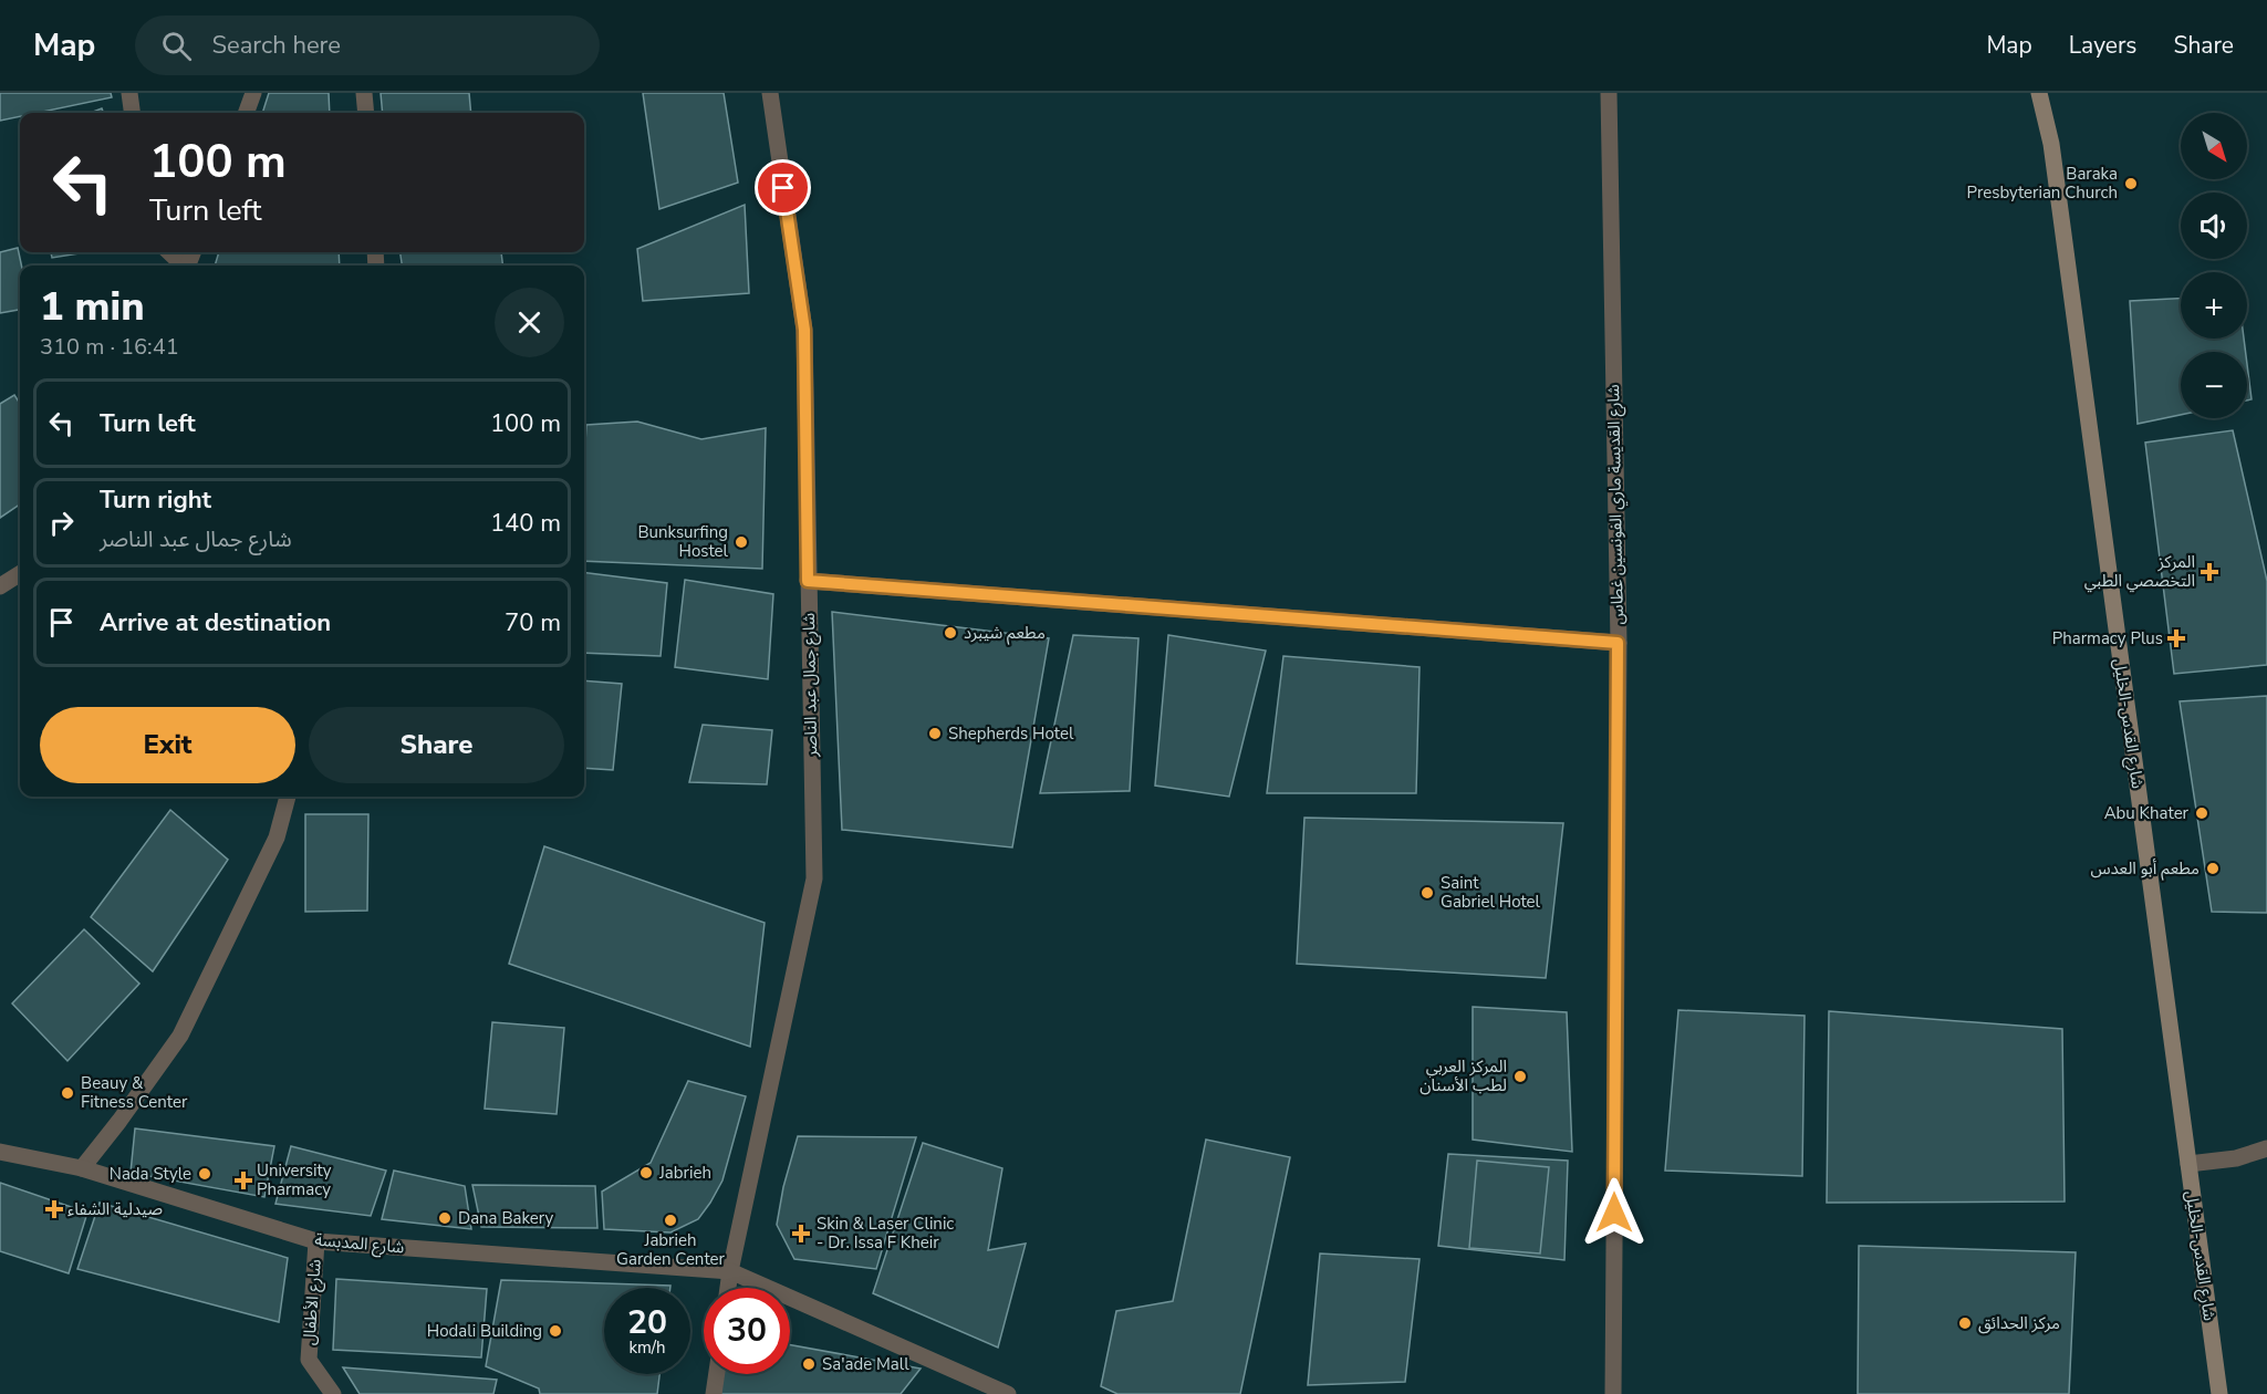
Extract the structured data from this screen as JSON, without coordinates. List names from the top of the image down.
{
  "streets": {
    "main road": ["شارع القدس-الخليل"],
    "street": [
      "شارع القديسة ماري الفونسين غطاس",
      "شارع جمال عبد الناصر",
      "شارع المدبسة",
      "شارع الأطفال"
    ]
  },
  "crossings": [
    ["شارع جمال عبد الناصر", "شارع المدبسة"],
    ["شارع المدبسة", "شارع الأطفال"]
  ],
  "places": {
    "other": [
      "Baraka Presbyterian Church",
      "Bunksurfing Hostel",
      "مطعم شيبرد",
      "Shepherds Hotel",
      "Abu Khater",
      "مطعم أبو العدس",
      "Saint Gabriel Hotel",
      "المركز العربي لطب الأسنان",
      "Beauy & Fitness Center",
      "Jabrieh",
      "Nada Style",
      "Dana Bakery",
      "Jabrieh Garden Center",
      "مركز الحدائق",
      "Hodali Building",
      "Sa'ade Mall"
    ],
    "health": [
      "المركز التخصصي الطبي",
      "Pharmacy Plus",
      "University Pharmacy",
      "صيدلية الشفاء",
      "Skin & Laser Clinic - Dr. Issa F Kheir"
    ]
  },
  "north": "bottom right",
  "page": {
    "header": "Map",
    "search": "Search here",
    "nav": ["Map", "Layers", "Share"],
    "map_buttons": ["+", "−"],
    "turn": ["100 m", "Turn left"],
    "heading": ["1 min", "310 m · 16:41"],
    "list": [
      {
        "name": "Turn left",
        "value": "100 m"
      },
      {
        "name": "Turn right",
        "note": "شارع جمال عبد الناصر",
        "value": "140 m"
      },
      {
        "name": "Arrive at destination",
        "value": "70 m"
      }
    ],
    "buttons": ["Exit", "Share"],
    "speed": "20 km/h",
    "limit": "30"
  }
}
